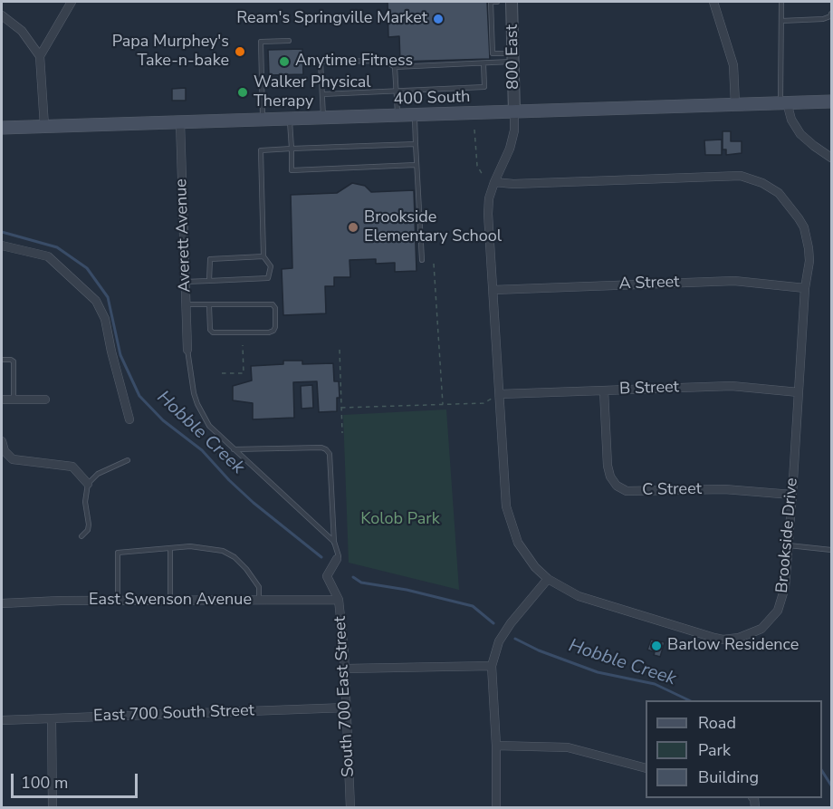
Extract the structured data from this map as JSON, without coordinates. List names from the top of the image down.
{
  "streets": {
    "main road": ["400 South"],
    "street": [
      "800 East",
      "Averett Avenue",
      "A Street",
      "B Street",
      "C Street",
      "Brookside Drive",
      "East Swenson Avenue",
      "South 700 East Street",
      "East 700 South Street"
    ]
  },
  "crossings": [
    ["800 East", "400 South"],
    ["800 East", "Brookside Drive"],
    ["400 South", "Averett Avenue"],
    ["400 South", "Brookside Drive"],
    ["A Street", "Brookside Drive"],
    ["B Street", "C Street"],
    ["B Street", "Brookside Drive"],
    ["C Street", "Brookside Drive"],
    ["East Swenson Avenue", "South 700 East Street"],
    ["South 700 East Street", "East 700 South Street"]
  ],
  "water": ["Hobble Creek"],
  "parks": ["Kolob Park"],
  "places": [
    "Ream's Springville Market",
    "Papa Murphey's Take-n-bake",
    "Anytime Fitness",
    "Walker Physical Therapy",
    "Brookside Elementary School",
    "Barlow Residence"
  ],
  "legend": ["Road", "Park", "Building"],
  "scale_bar": "100 m"
}
